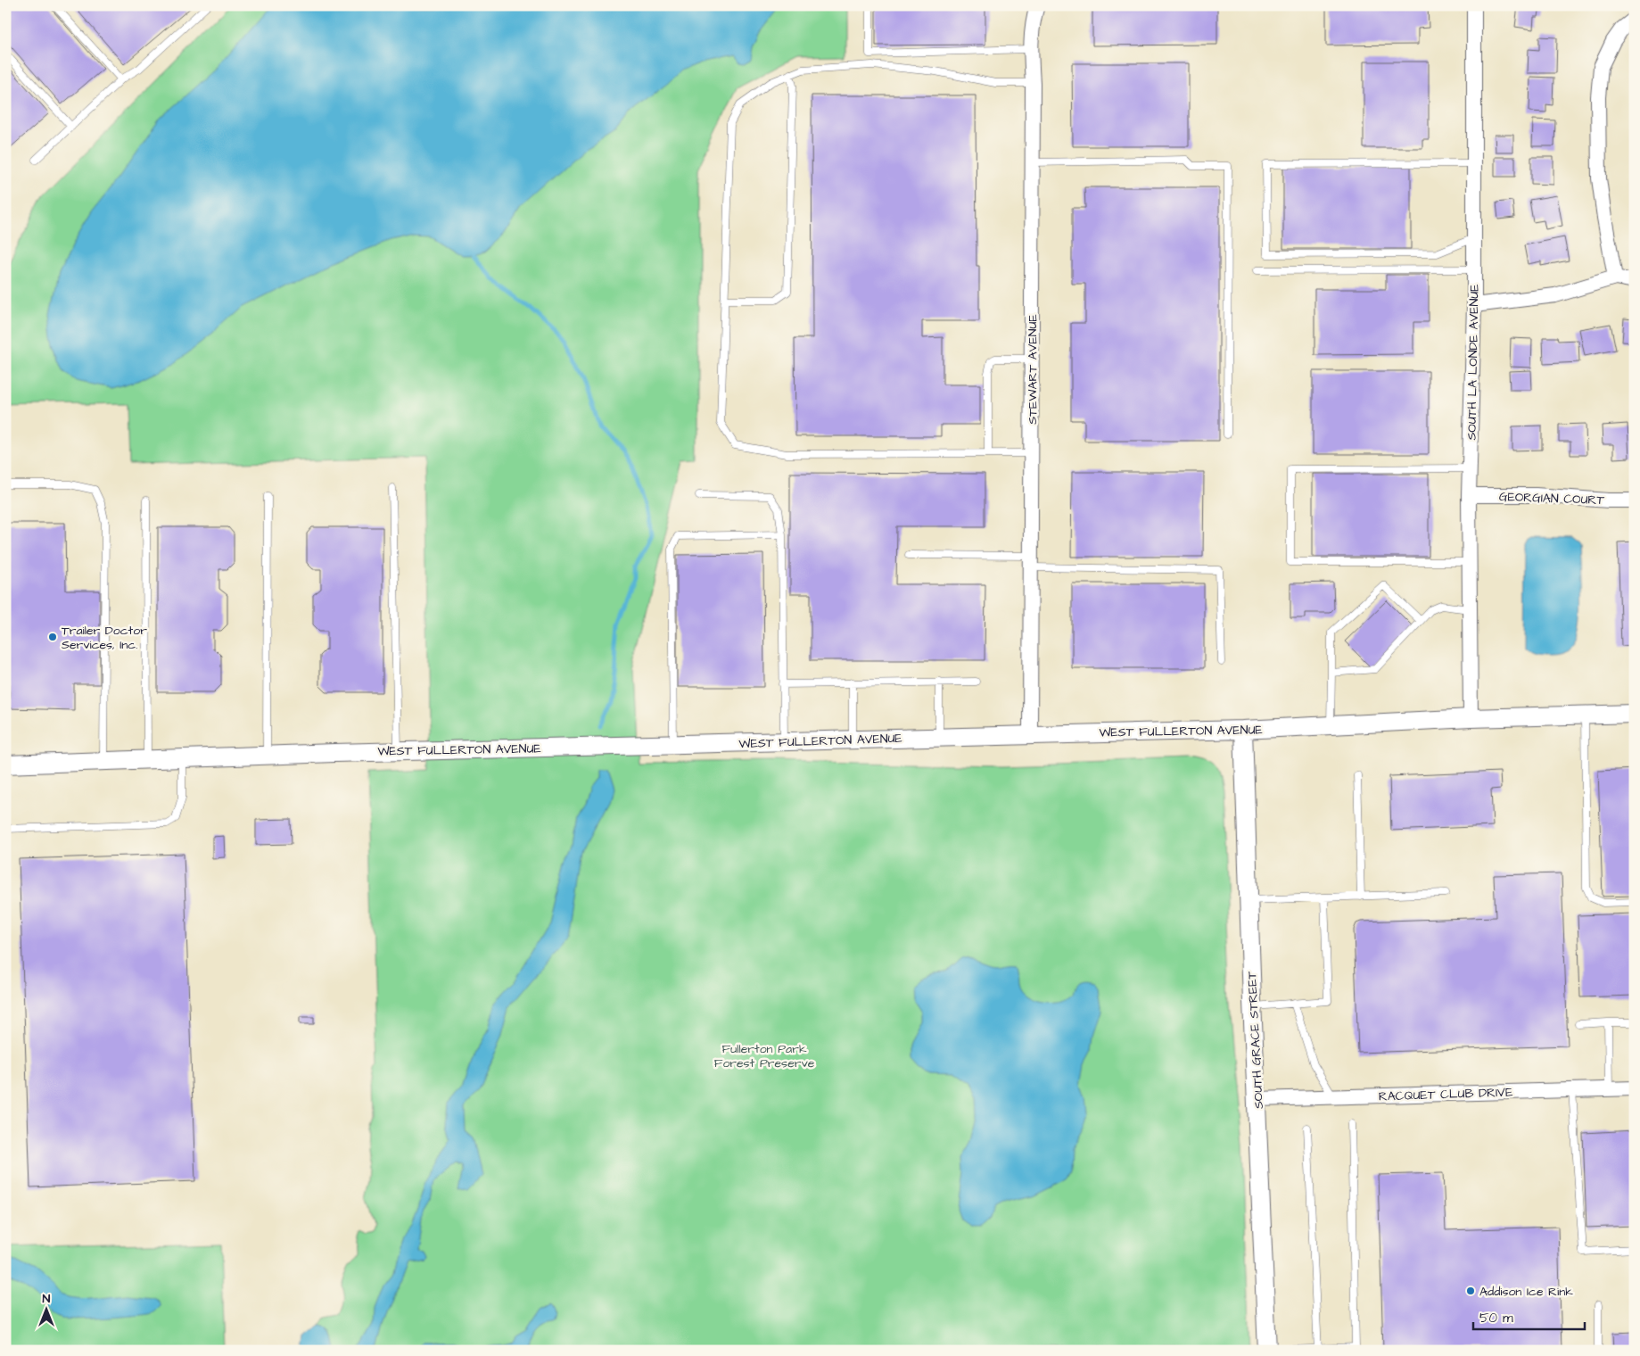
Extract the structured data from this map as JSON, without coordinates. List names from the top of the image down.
{
  "streets": {
    "street": [
      "SOUTH LA LONDE AVENUE",
      "STEWART AVENUE",
      "GEORGIAN COURT",
      "WEST FULLERTON AVENUE",
      "SOUTH GRACE STREET",
      "RACQUET CLUB DRIVE"
    ]
  },
  "crossings": [
    ["SOUTH LA LONDE AVENUE", "GEORGIAN COURT"],
    ["SOUTH LA LONDE AVENUE", "WEST FULLERTON AVENUE"],
    ["STEWART AVENUE", "WEST FULLERTON AVENUE"],
    ["WEST FULLERTON AVENUE", "SOUTH GRACE STREET"],
    ["SOUTH GRACE STREET", "RACQUET CLUB DRIVE"]
  ],
  "parks": ["Fullerton Park Forest Preserve"],
  "places": ["Trailer Doctor Services, Inc.", "Addison Ice Rink"],
  "scale_bar": "50 m",
  "north": "top"
}
